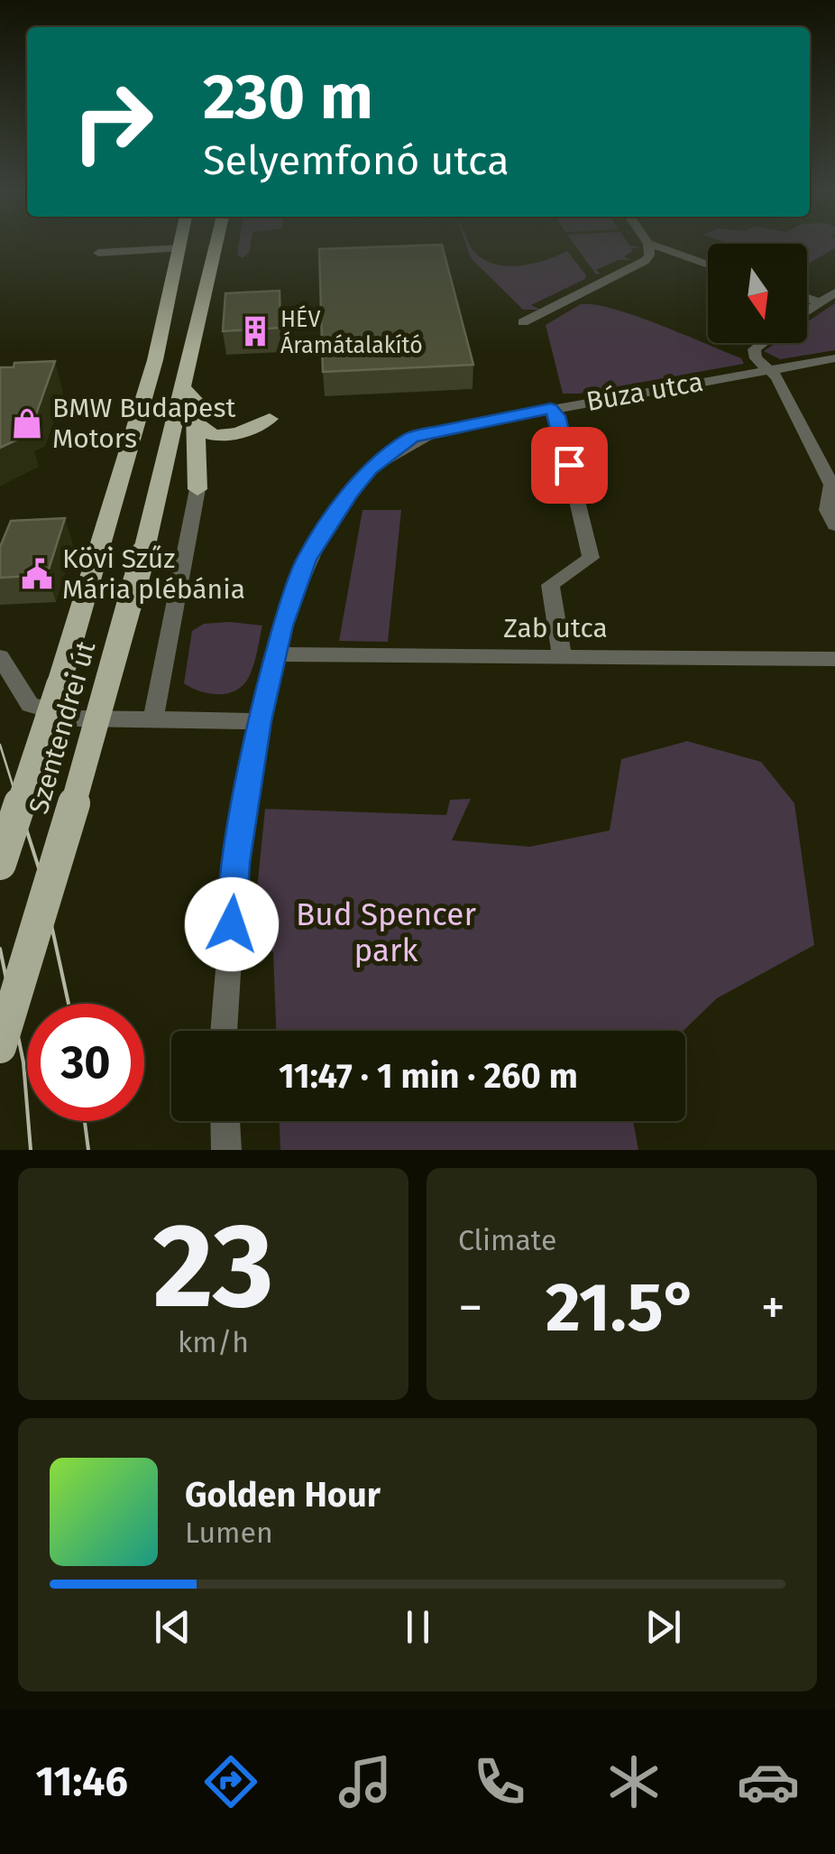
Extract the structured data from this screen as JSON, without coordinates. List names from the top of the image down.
{
  "streets": {
    "main road": ["Szentendrei út"],
    "street": ["Búza utca", "Zab utca"]
  },
  "crossings": [
    ["Búza utca", "Zab utca"]
  ],
  "parks": ["Bud Spencer park"],
  "places": {
    "building": ["HÉV Áramátalakító"],
    "shop": ["BMW Budapest Motors"],
    "public building": ["Kövi Szűz Mária plébánia"]
  },
  "north": "bottom",
  "page": {
    "turn": ["230 m", "Selyemfonó utca"],
    "limit": "30",
    "trip": "11:47 · 1 min · 260 m",
    "tile": [
      ["23", "km/h"],
      "Climate"
    ],
    "heat": ["−", "21.5°", "+"],
    "song": ["Golden Hour", "Lumen"],
    "tabs": "11:46"
  }
}
